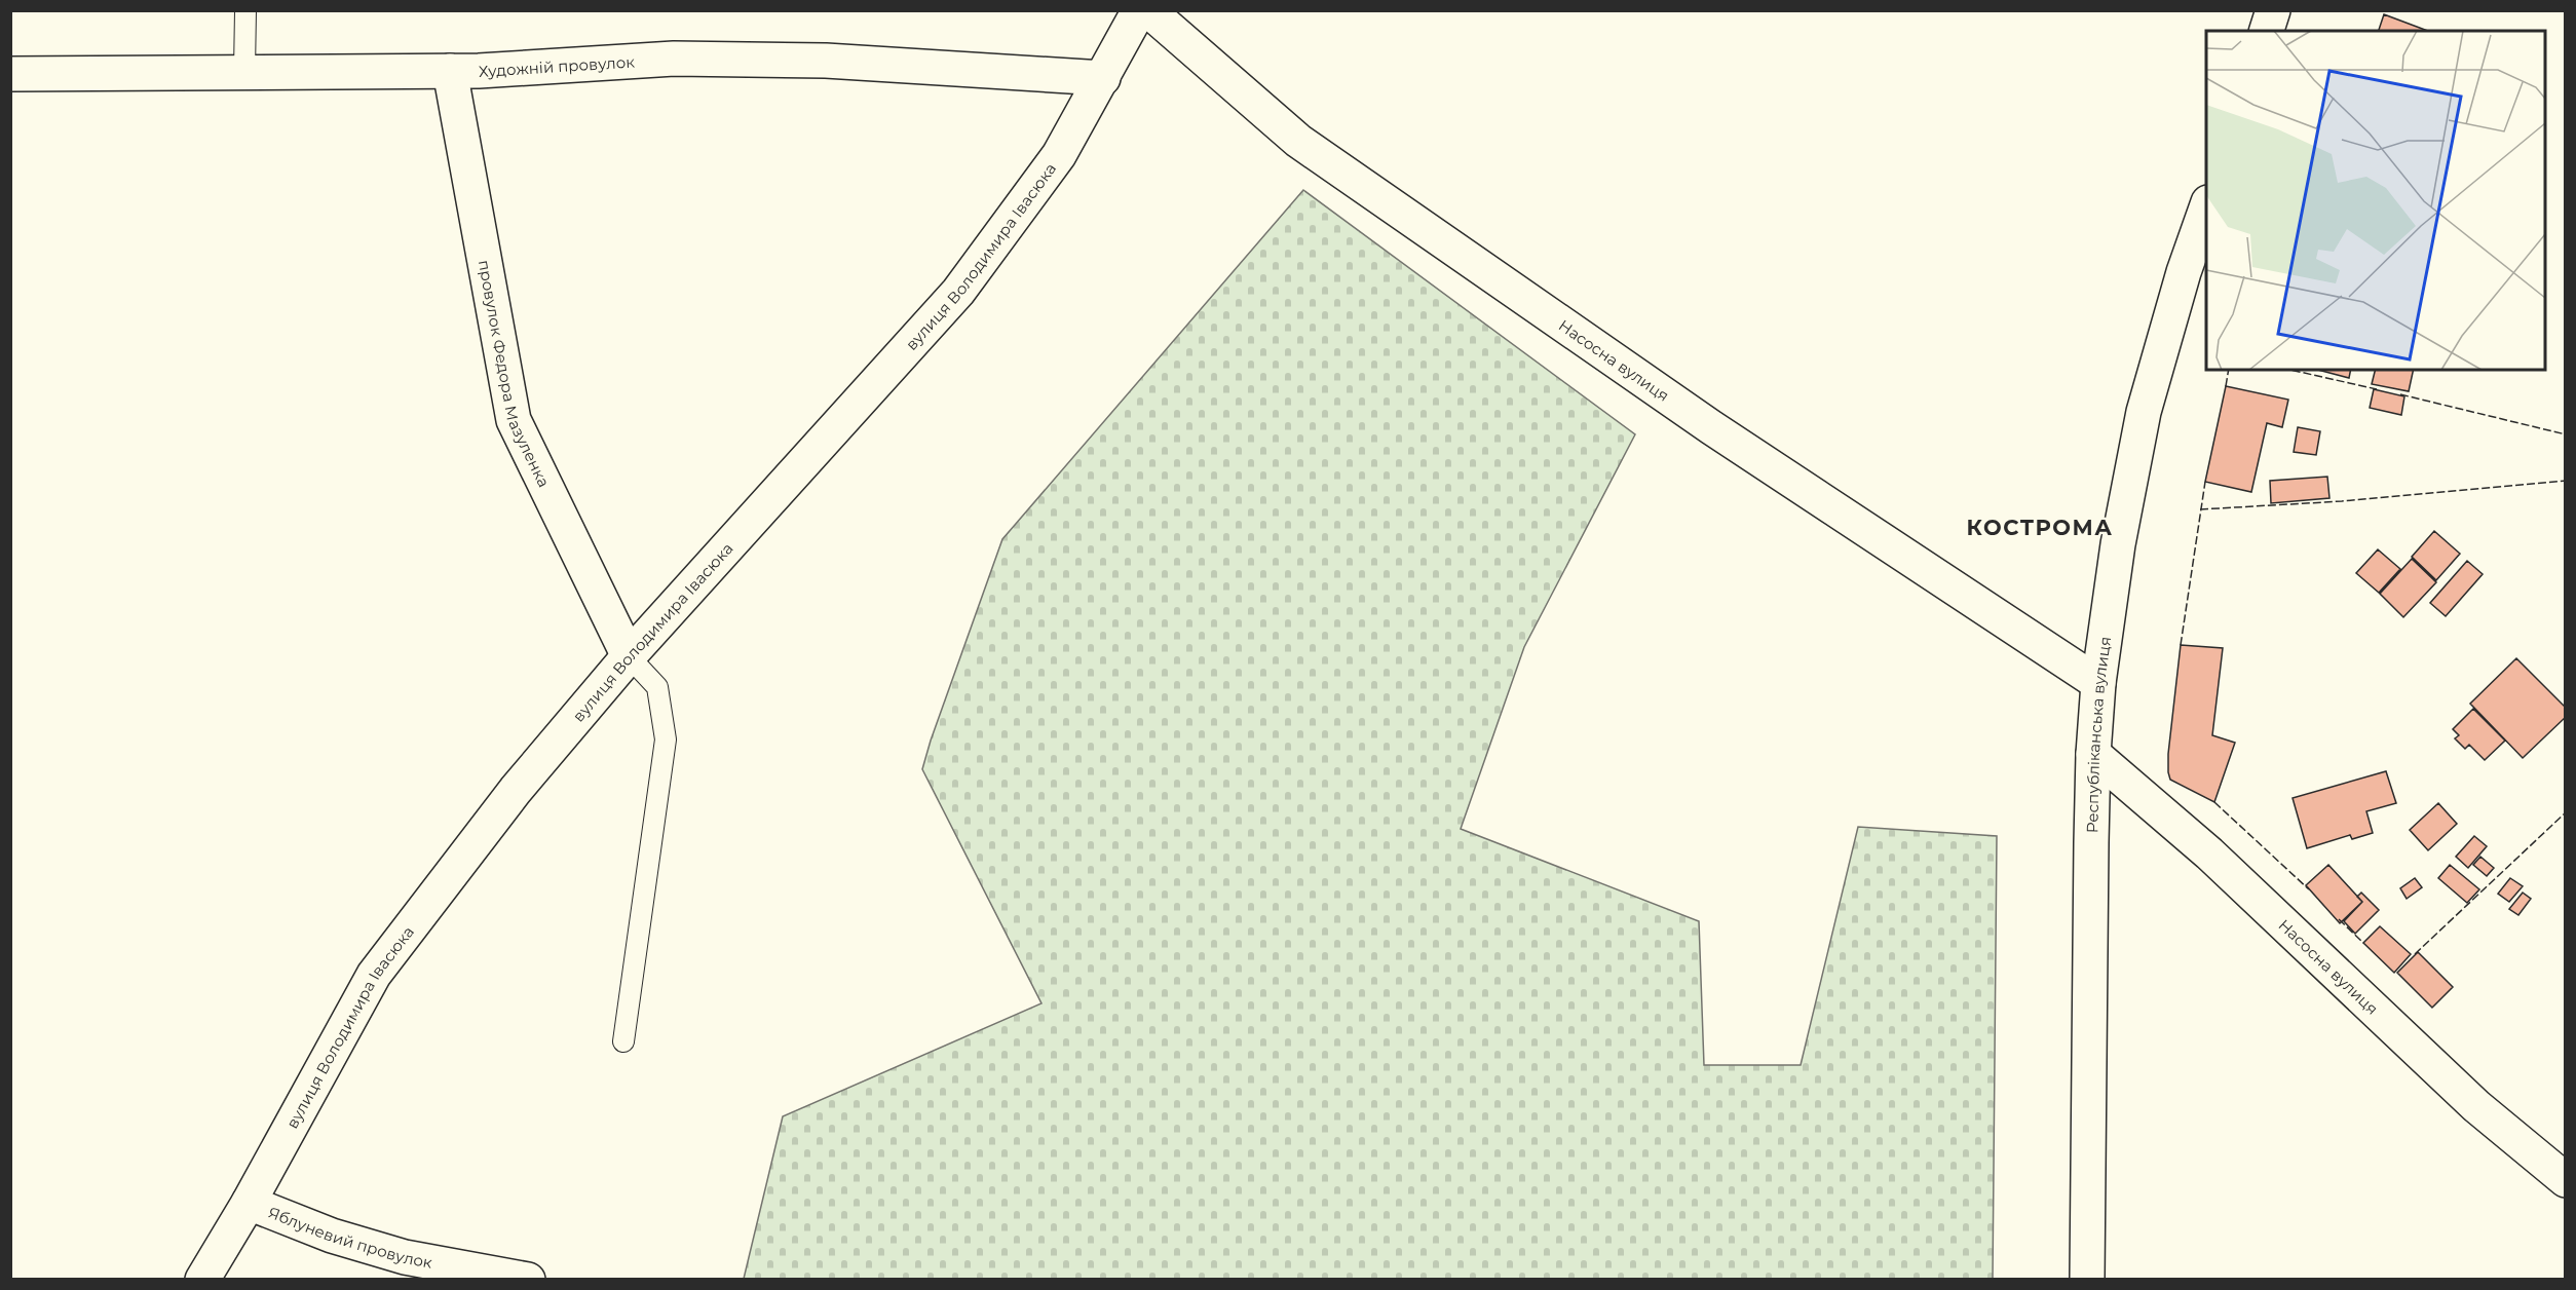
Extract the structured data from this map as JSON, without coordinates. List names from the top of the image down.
{
  "streets": {
    "street": [
      "Художній провулок",
      "вулиця Володимира Івасюка",
      "Насосна вулиця",
      "провулок Федора Мазуленка",
      "Республіканська вулиця",
      "Яблуневий провулок"
    ]
  },
  "crossings": [
    ["Художній провулок", "вулиця Володимира Івасюка"],
    ["Художній провулок", "провулок Федора Мазуленка"],
    ["вулиця Володимира Івасюка", "провулок Федора Мазуленка"],
    ["вулиця Володимира Івасюка", "Яблуневий провулок"],
    ["Насосна вулиця", "Республіканська вулиця"]
  ],
  "districts": ["КОСТРОМА"]
}
